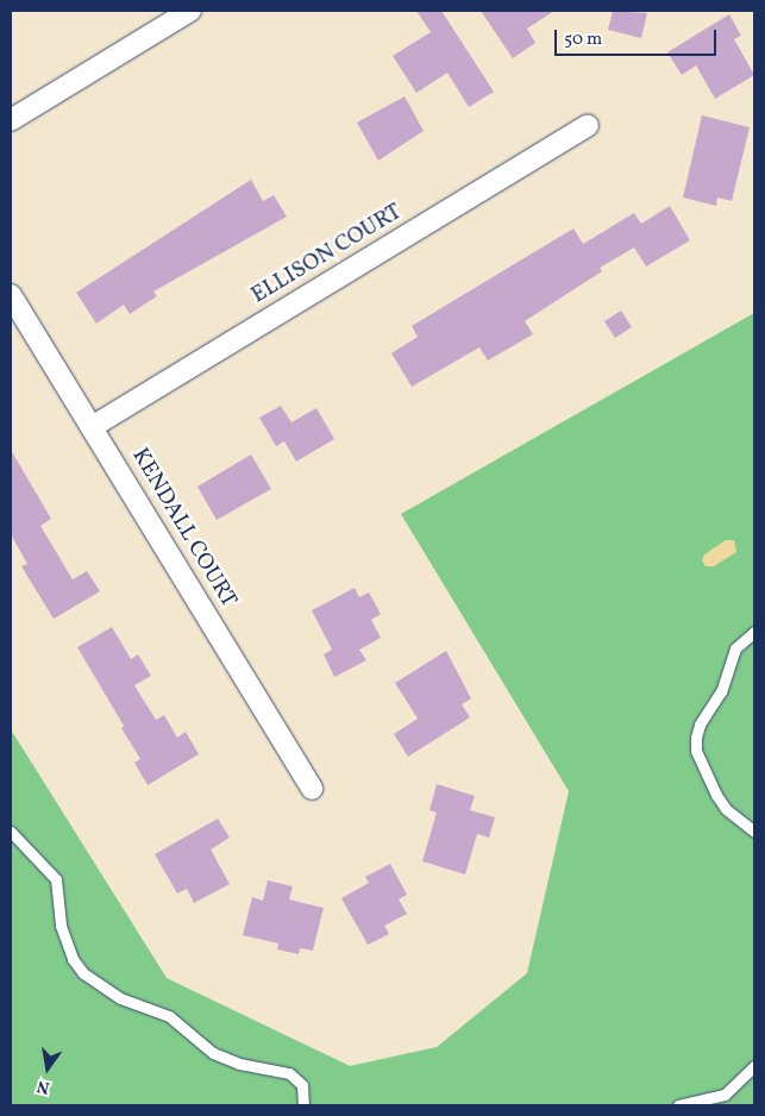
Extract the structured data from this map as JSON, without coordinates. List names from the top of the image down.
{
  "streets": {
    "street": ["ELLISON COURT", "KENDALL COURT"]
  },
  "crossings": [
    ["ELLISON COURT", "KENDALL COURT"]
  ],
  "scale_bar": "50 m",
  "north": "bottom"
}
